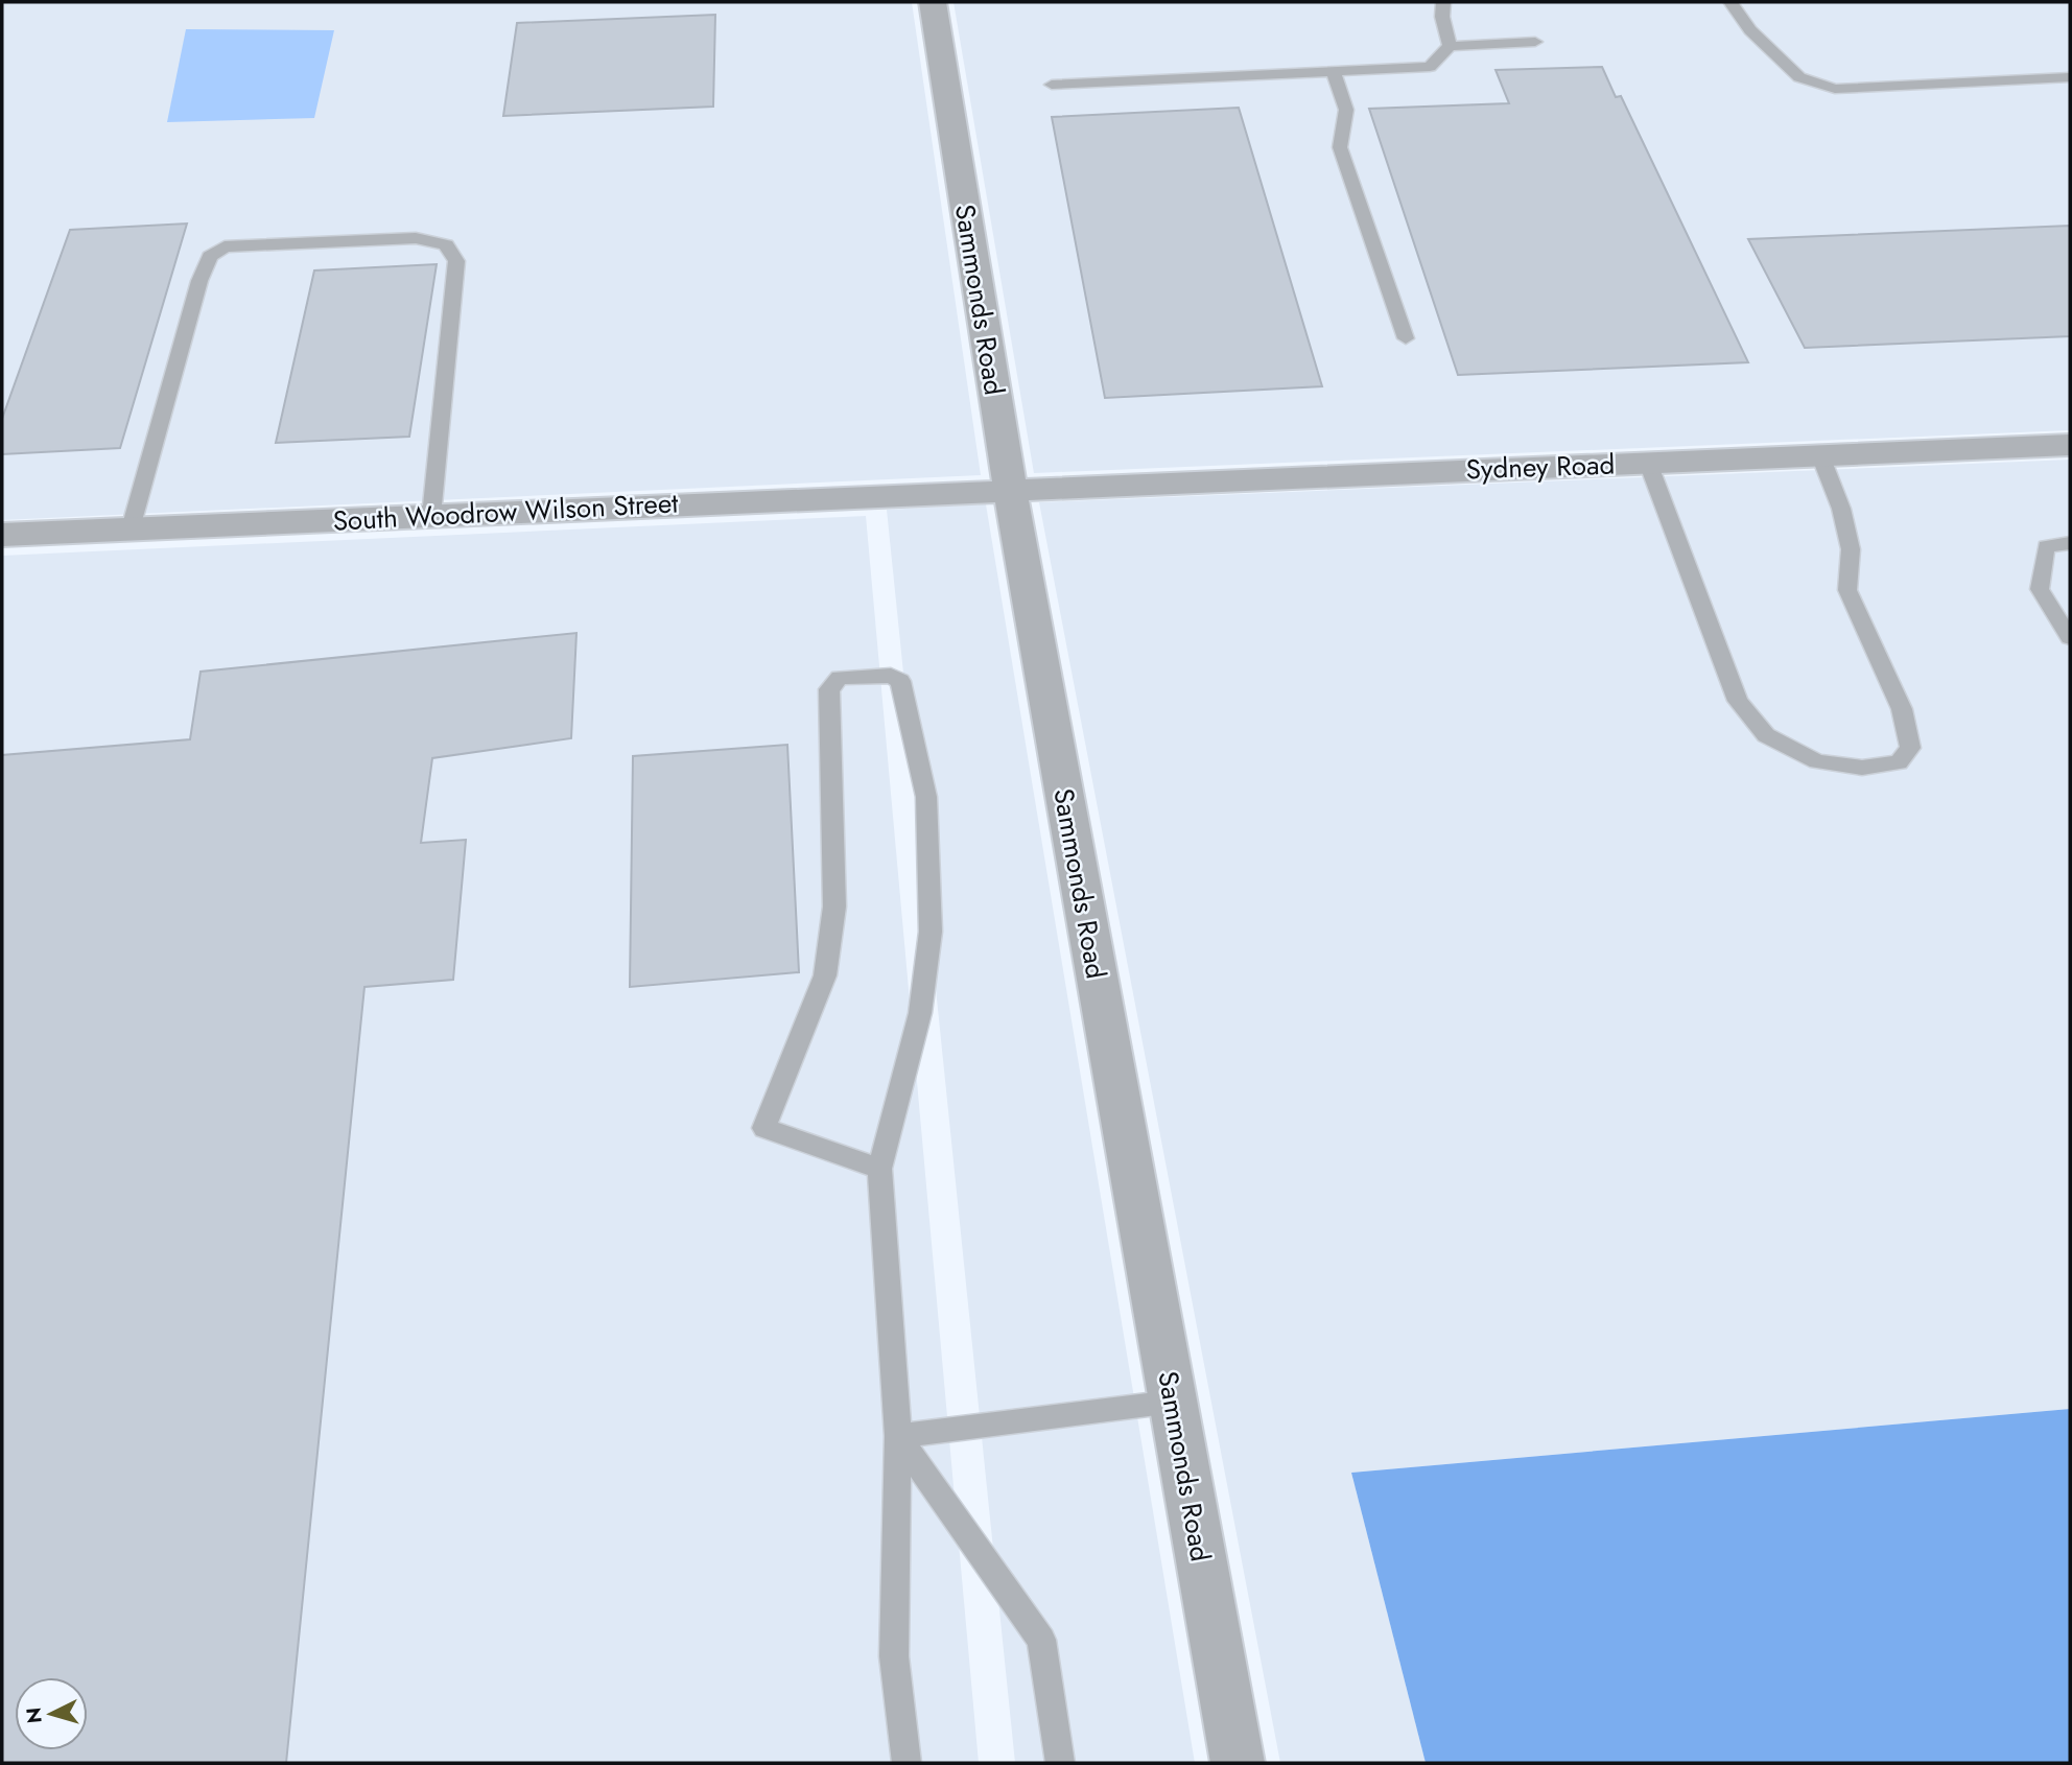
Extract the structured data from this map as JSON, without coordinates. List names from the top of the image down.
{
  "streets": {
    "street": ["Sammonds Road", "Sydney Road", "South Woodrow Wilson Street"]
  },
  "crossings": [
    ["Sammonds Road", "Sydney Road"],
    ["Sammonds Road", "South Woodrow Wilson Street"],
    ["Sydney Road", "South Woodrow Wilson Street"]
  ],
  "north": "left"
}
